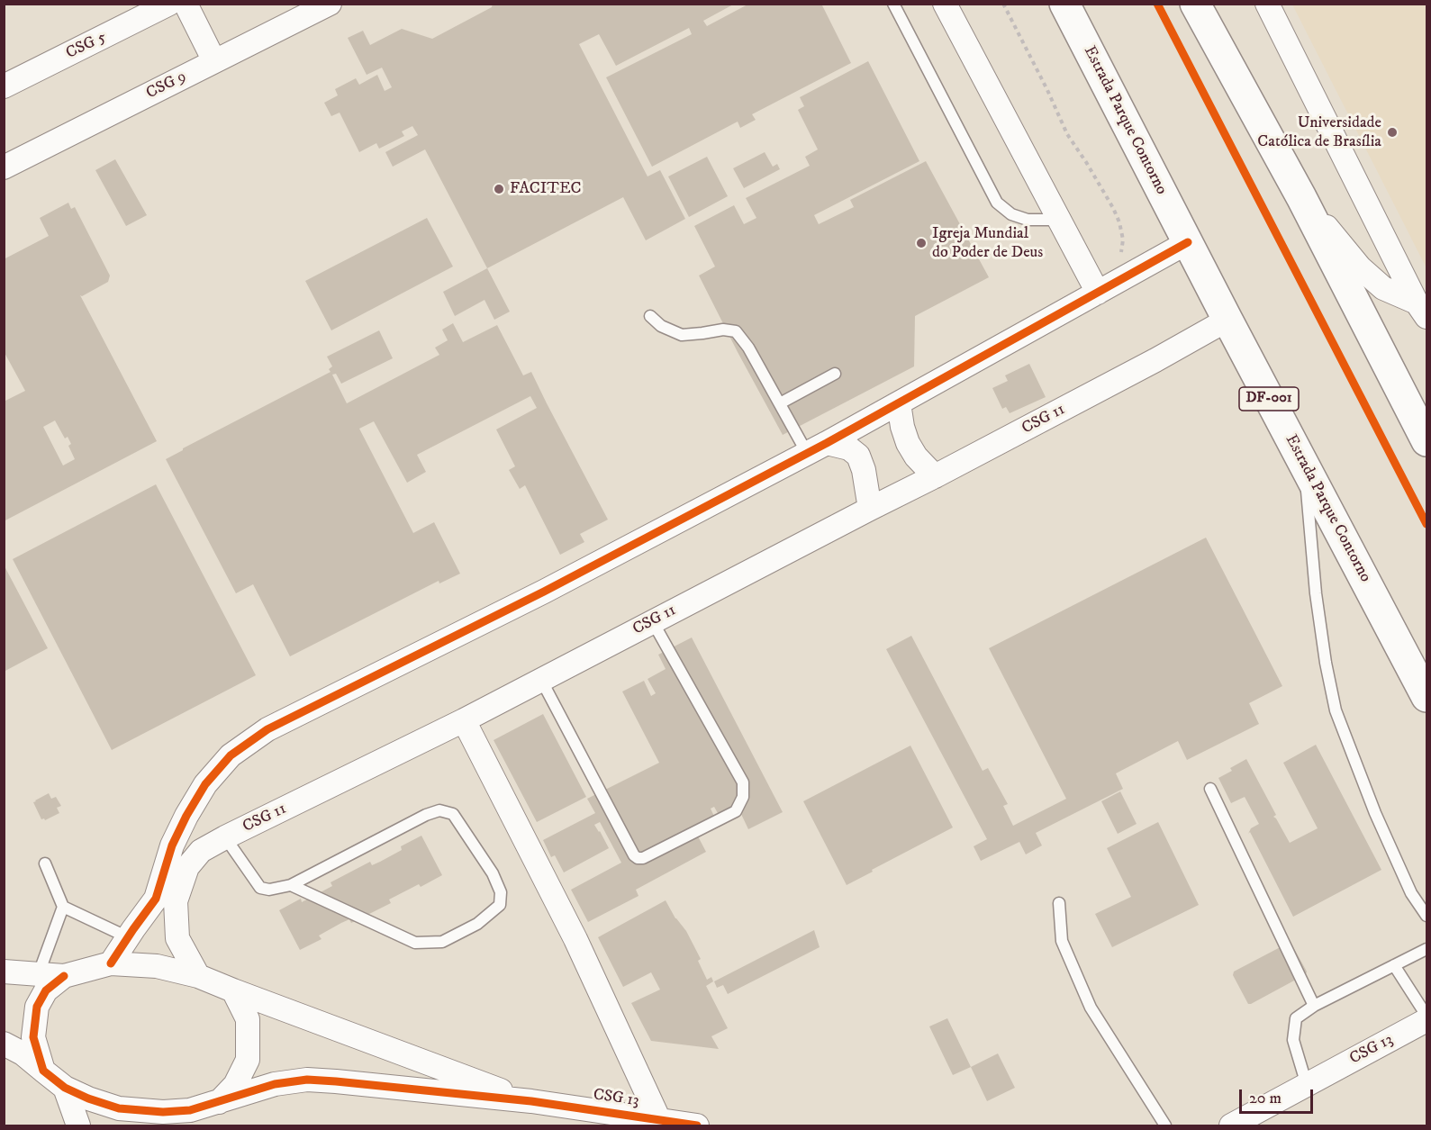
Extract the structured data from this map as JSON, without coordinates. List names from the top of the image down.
{
  "streets": {
    "highway": ["Estrada Parque Contorno", "DF-001"],
    "street": [
      "CSG 5",
      "CSG 9",
      "CSG 11",
      "CSG 13"
    ]
  },
  "crossings": [
    ["Estrada Parque Contorno", "CSG 11"]
  ],
  "places": ["Universidade Católica de Brasília", "FACITEC", "Igreja Mundial do Poder de Deus"],
  "scale_bar": "20 m"
}
